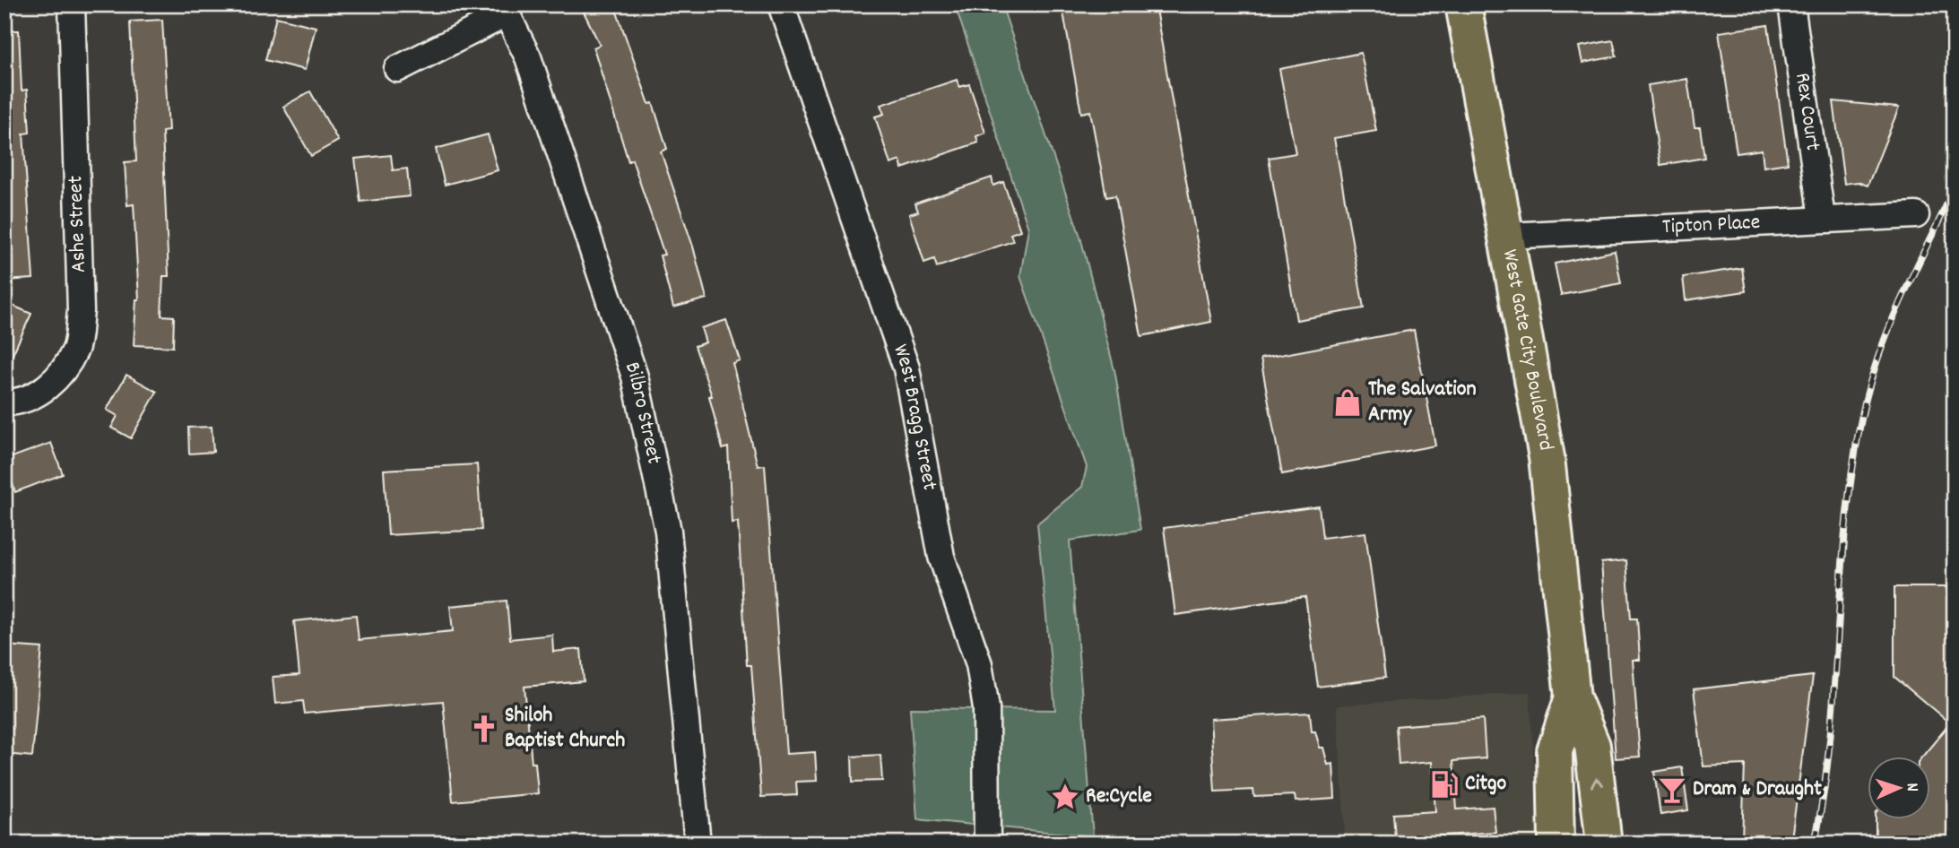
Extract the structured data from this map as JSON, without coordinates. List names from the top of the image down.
{
  "streets": {
    "main road": ["West Gate City Boulevard"],
    "street": [
      "Rex Court",
      "Ashe Street",
      "Tipton Place",
      "Bilbro Street",
      "West Bragg Street"
    ]
  },
  "crossings": [
    ["Rex Court", "Tipton Place"],
    ["Tipton Place", "West Gate City Boulevard"]
  ],
  "places": {
    "shop": ["The Salvation Army"],
    "church": ["Shiloh Baptist Church"],
    "fuel station": ["Citgo"],
    "bar": ["Dram & Draught"],
    "place": ["Re:Cycle"]
  },
  "north": "right"
}
